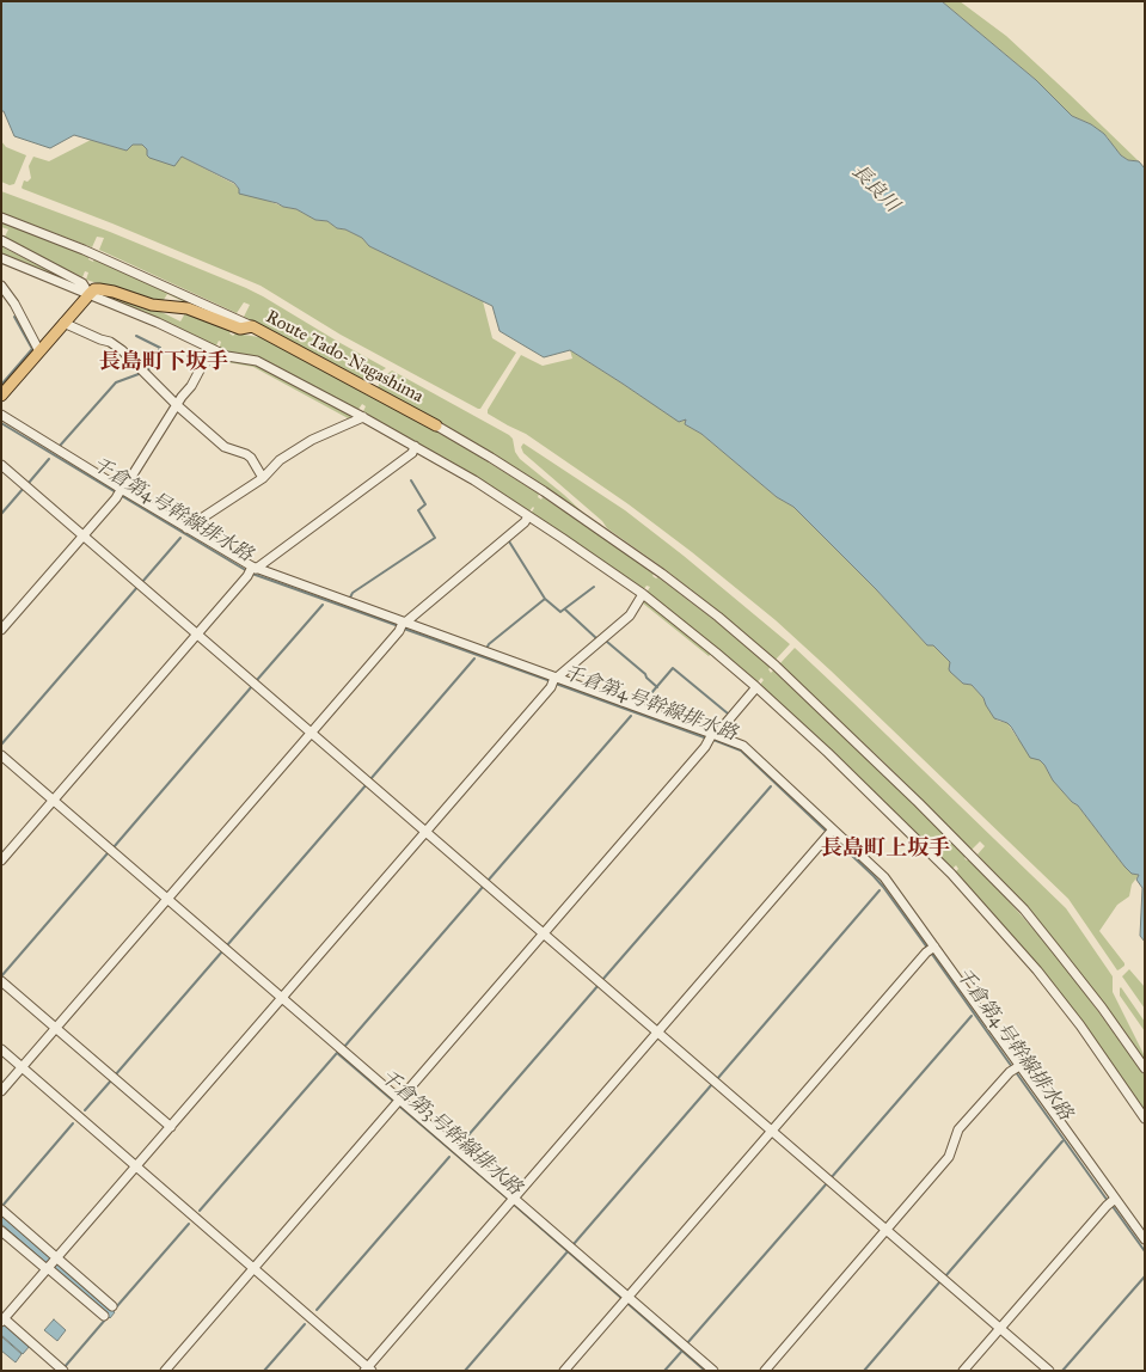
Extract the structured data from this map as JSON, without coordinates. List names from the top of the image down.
{
  "streets": {
    "main road": ["Route Tado-Nagashima"]
  },
  "districts": ["長島町下坂手", "長島町上坂手"],
  "water": ["長良川", "千倉第4号幹線排水路", "千倉第3号幹線排水路"]
}
